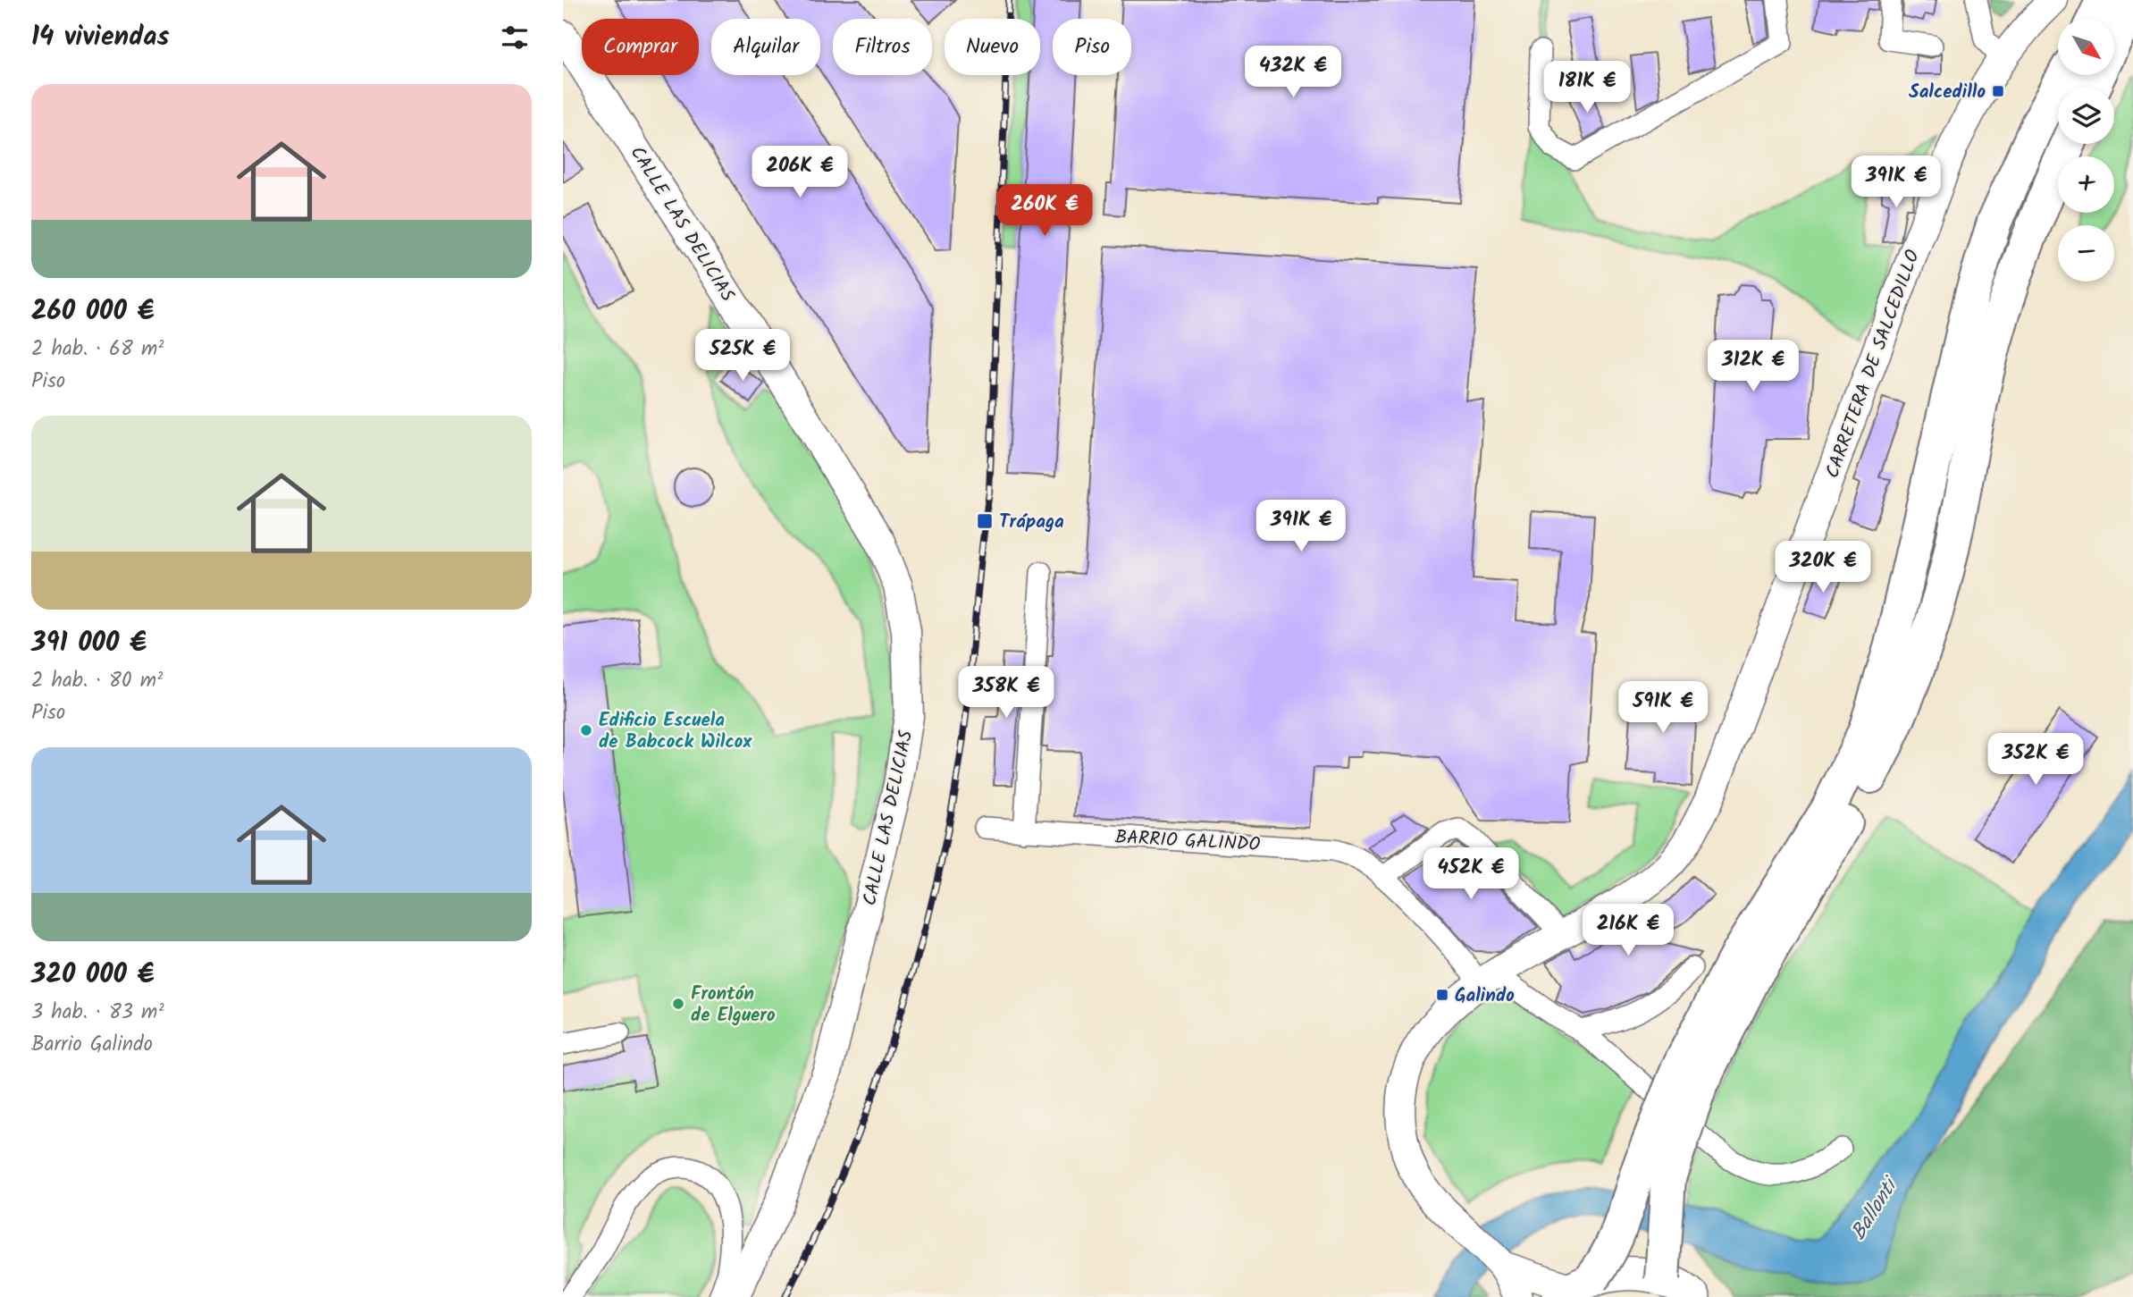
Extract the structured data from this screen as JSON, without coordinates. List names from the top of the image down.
{
  "streets": {
    "street": ["CALLE LAS DELICIAS", "CARRETERA DE SALCEDILLO", "BARRIO GALINDO"]
  },
  "water": ["Ballonti"],
  "places": {
    "transit": ["Salcedillo", "Trápaga", "Galindo"],
    "other": ["Edificio Escuela de Babcock Wilcox", "Frontón de Elguero"]
  },
  "north": "bottom right",
  "page": {
    "heading": "14 viviendas",
    "map_buttons": ["+", "−"],
    "chip": [
      "Comprar",
      "Alquilar",
      "Filtros",
      "Nuevo",
      "Piso"
    ],
    "price": [
      "432K €",
      "181K €",
      "206K €",
      "391K €",
      "260K €",
      "525K €",
      "312K €",
      "391K €",
      "320K €",
      "358K €",
      "591K €",
      "352K €",
      "452K €",
      "216K €"
    ],
    "list": [
      {
        "name": "260 000 €",
        "note": "2 hab. · 68 m² · Piso"
      },
      {
        "name": "391 000 €",
        "note": "2 hab. · 80 m² · Piso"
      },
      {
        "name": "320 000 €",
        "note": "3 hab. · 83 m² · Barrio Galindo"
      }
    ]
  }
}
